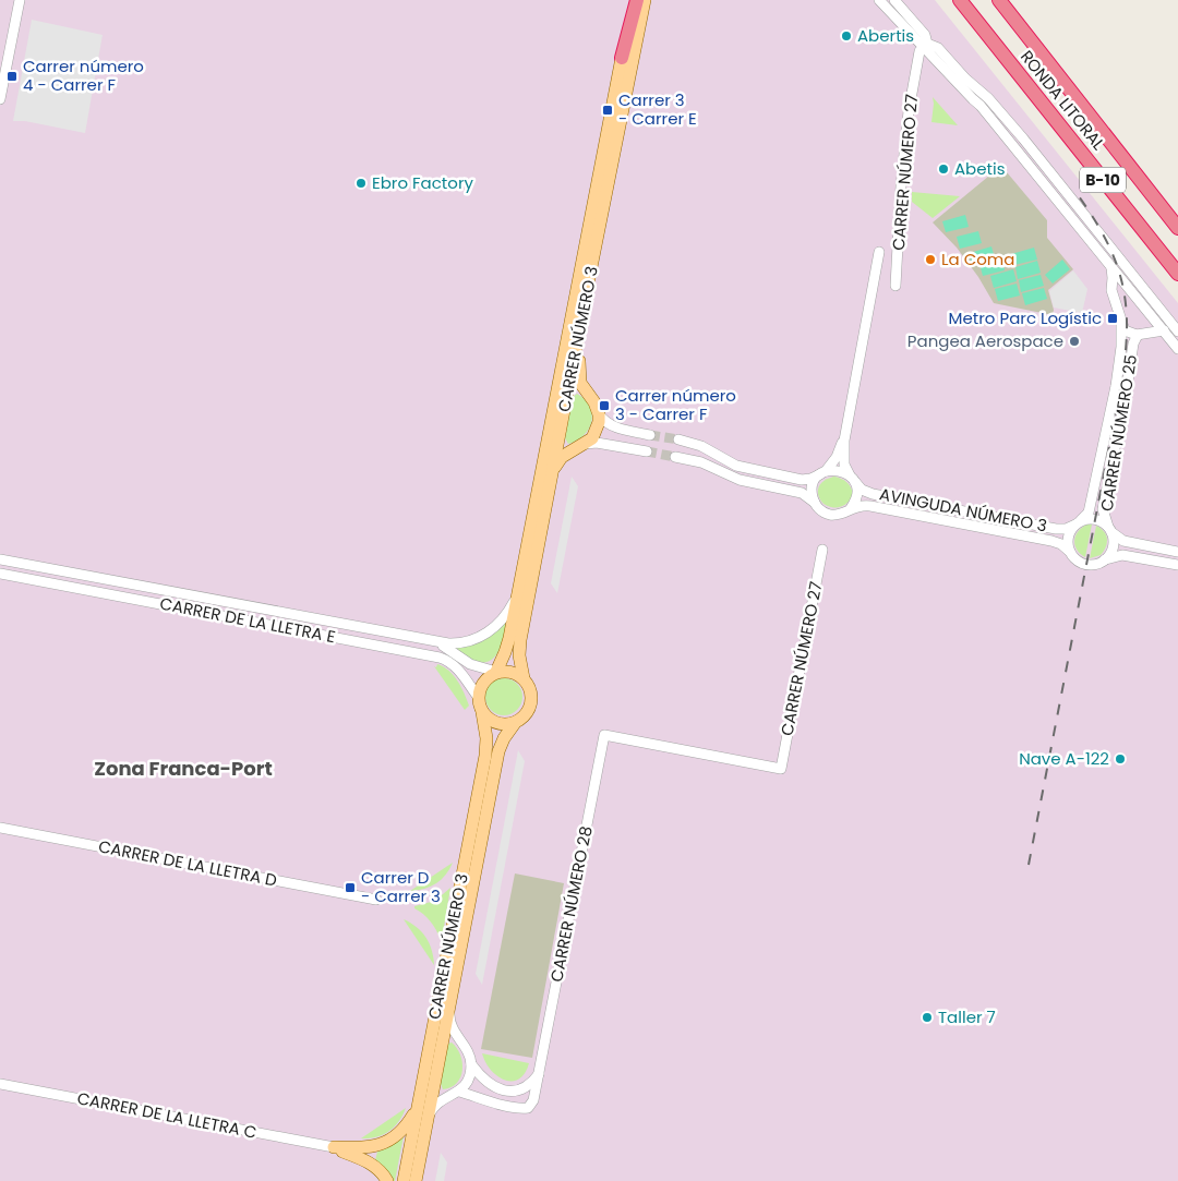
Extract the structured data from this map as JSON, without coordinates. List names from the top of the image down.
{
  "streets": {
    "highway": ["RONDA LITORAL", "B-10"],
    "main road": ["CARRER NÚMERO 3"],
    "street": [
      "CARRER NÚMERO 27",
      "CARRER NÚMERO 25",
      "AVINGUDA NÚMERO 3",
      "CARRER DE LA LLETRA E",
      "CARRER DE LA LLETRA D",
      "CARRER NÚMERO 28",
      "CARRER DE LA LLETRA C"
    ]
  },
  "crossings": [
    ["CARRER NÚMERO 27", "AVINGUDA NÚMERO 3"],
    ["CARRER NÚMERO 27", "CARRER NÚMERO 28"],
    ["CARRER NÚMERO 3", "CARRER DE LA LLETRA E"],
    ["CARRER NÚMERO 25", "AVINGUDA NÚMERO 3"]
  ],
  "districts": ["Zona Franca-Port"],
  "places": {
    "other": [
      "Abertis",
      "Abetis",
      "Ebro Factory",
      "La Coma",
      "Pangea Aerospace",
      "Nave A-122",
      "Taller 7"
    ],
    "transit": [
      "Carrer número 4 - Carrer F",
      "Carrer 3 - Carrer E",
      "Metro Parc Logístic",
      "Carrer número 3 - Carrer F",
      "Carrer D - Carrer 3"
    ]
  }
}
